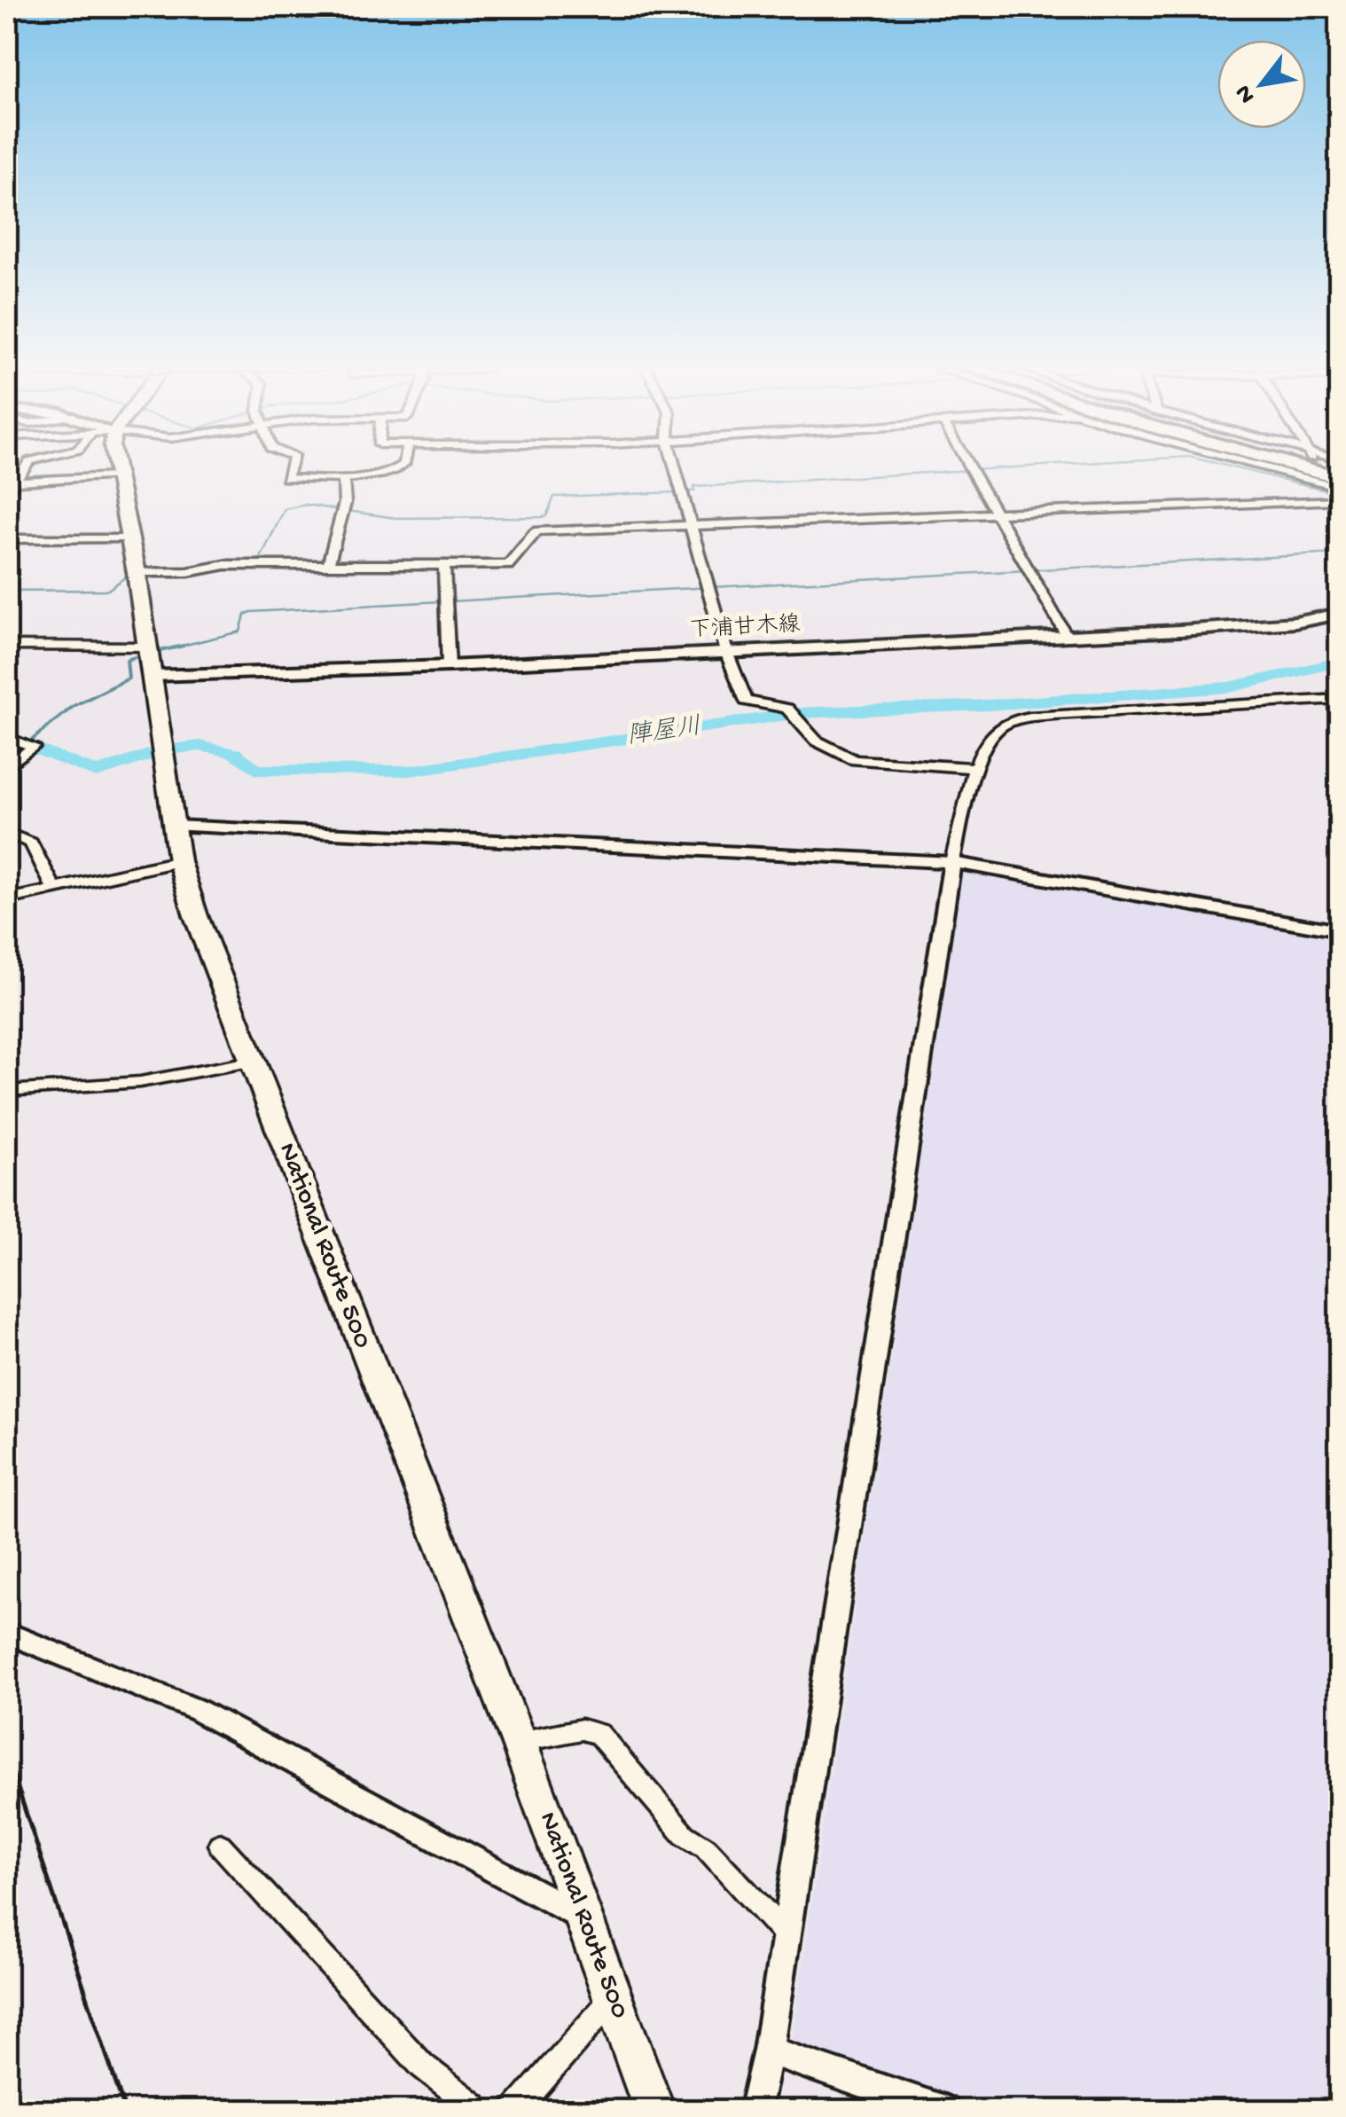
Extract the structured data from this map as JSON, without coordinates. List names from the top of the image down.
{
  "streets": {
    "highway": ["National Route 500"],
    "main road": ["下浦甘木線"]
  },
  "crossings": [
    ["下浦甘木線", "National Route 500"]
  ],
  "water": ["陣屋川"],
  "north": "bottom left"
}
